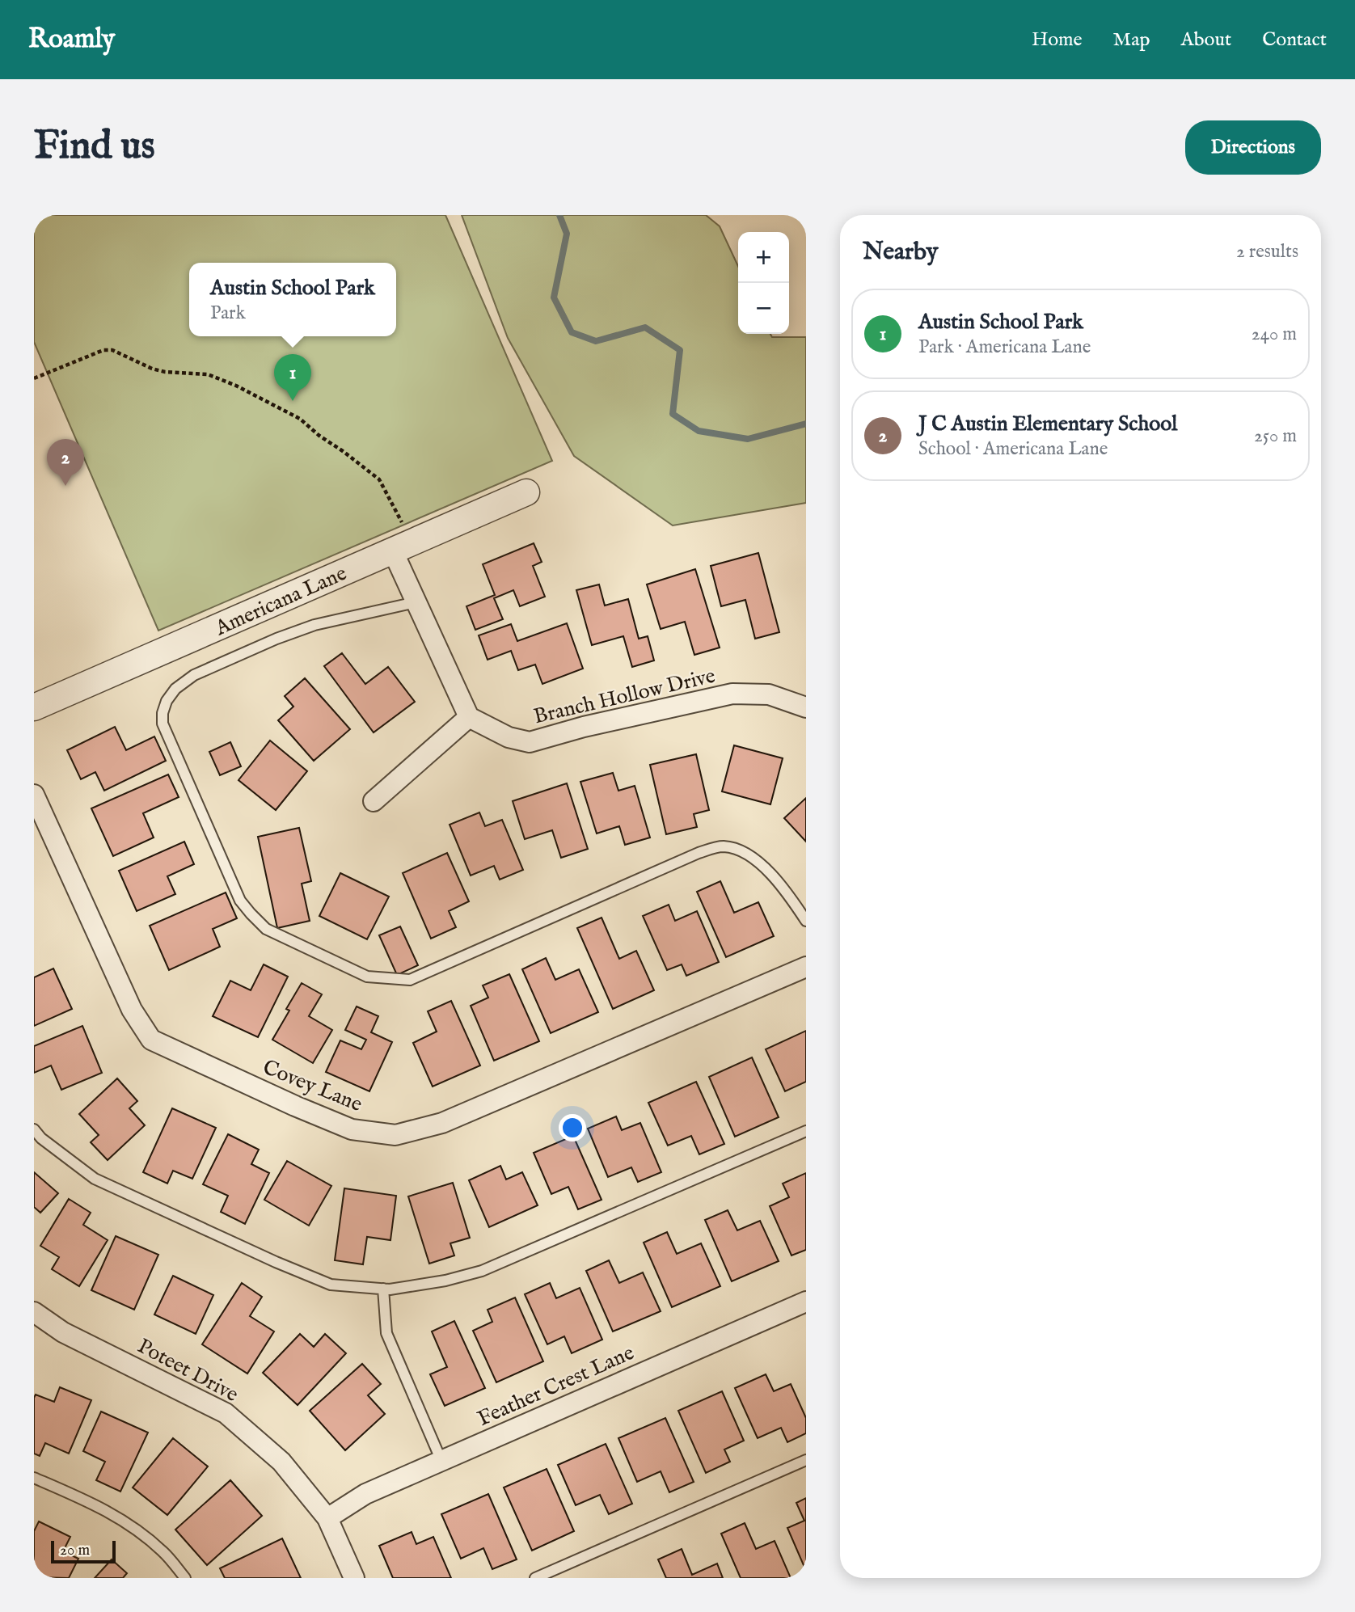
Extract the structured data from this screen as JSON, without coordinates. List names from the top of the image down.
{
  "streets": {
    "street": [
      "Americana Lane",
      "Branch Hollow Drive",
      "Covey Lane",
      "Poteet Drive",
      "Feather Crest Lane"
    ]
  },
  "crossings": [
    ["Poteet Drive", "Feather Crest Lane"]
  ],
  "scale_bar": "20 m",
  "page": {
    "header": "Roamly",
    "nav": [
      "Home",
      "Map",
      "About",
      "Contact"
    ],
    "buttons": "Directions",
    "title": "Find us",
    "heading": ["Nearby", "2 results"],
    "map_buttons": ["+", "−"],
    "popup": ["Austin School Park", "Park"],
    "list": [
      {
        "mark": "1",
        "name": "Austin School Park",
        "note": "Park · Americana Lane",
        "value": "240 m"
      },
      {
        "mark": "2",
        "name": "J C Austin Elementary School",
        "note": "School · Americana Lane",
        "value": "250 m"
      }
    ],
    "pins": ["1", "2"],
    "scale": "20 m"
  }
}
